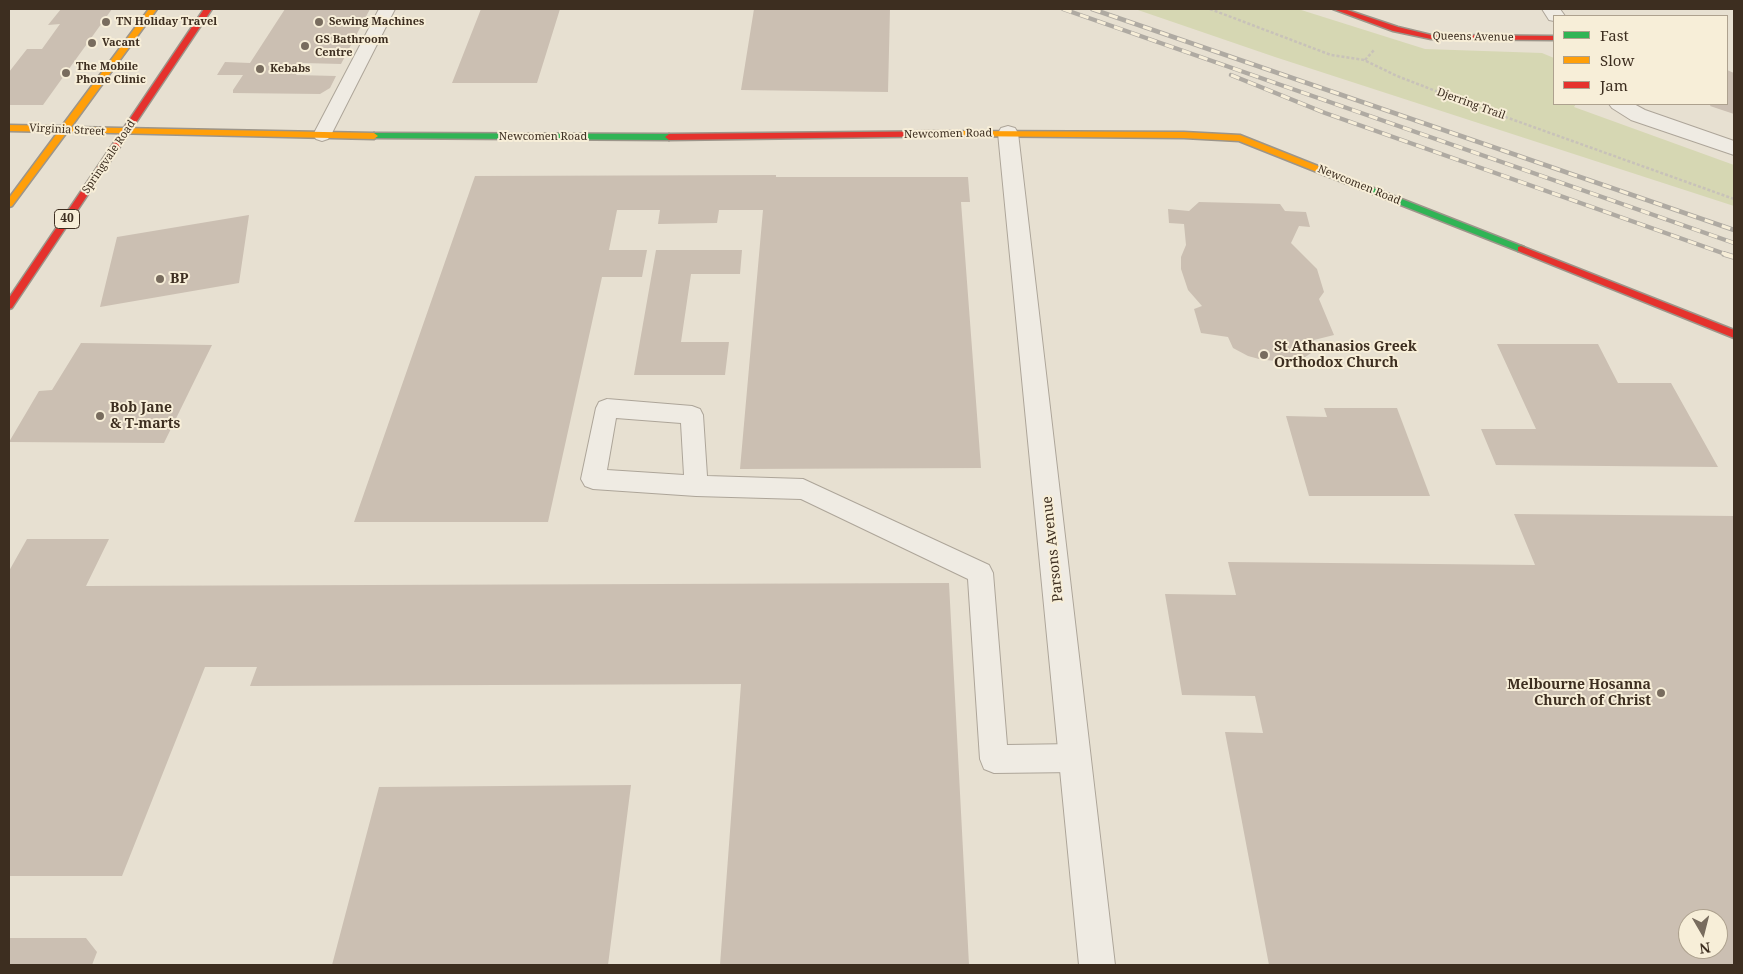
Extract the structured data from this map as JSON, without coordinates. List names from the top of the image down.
{
  "streets": {
    "main road": [
      "Queens Avenue",
      "Virginia Street",
      "Newcomen Road",
      "Springvale Road",
      "40"
    ],
    "street": ["Parsons Avenue"],
    "path": ["Djerring Trail"]
  },
  "crossings": [
    ["Virginia Street", "Newcomen Road"],
    ["Virginia Street", "Springvale Road"],
    ["Newcomen Road", "Springvale Road"],
    ["Newcomen Road", "Parsons Avenue"]
  ],
  "places": [
    "TN Holiday Travel",
    "Sewing Machines",
    "Vacant",
    "GS Bathroom Centre",
    "Kebabs",
    "The Mobile Phone Clinic",
    "BP",
    "St Athanasios Greek Orthodox Church",
    "Bob Jane & T-marts",
    "Melbourne Hosanna Church of Christ"
  ],
  "legend": ["Fast", "Slow", "Jam"],
  "north": "bottom"
}
